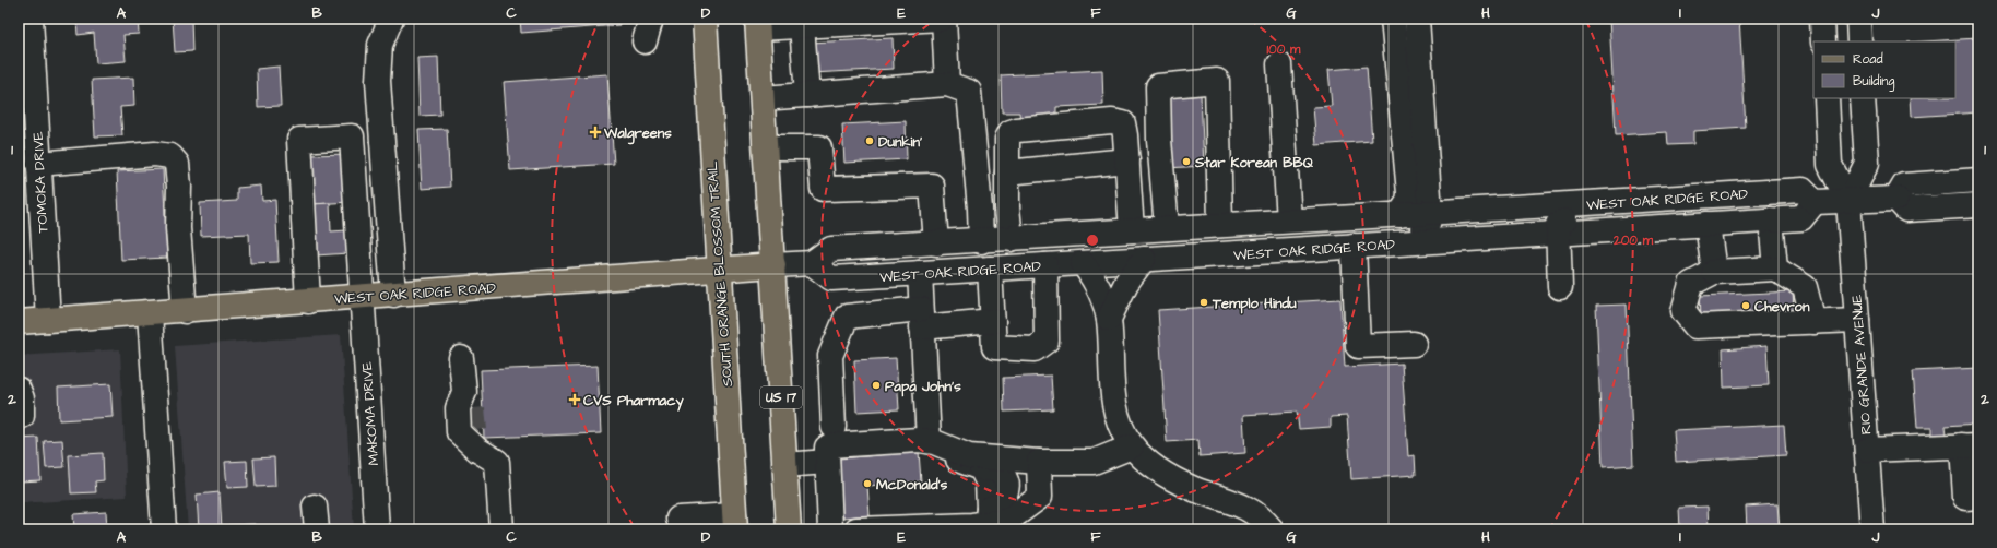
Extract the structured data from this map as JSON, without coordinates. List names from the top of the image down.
{
  "streets": {
    "main road": ["WEST OAK RIDGE ROAD", "SOUTH ORANGE BLOSSOM TRAIL", "US 17"],
    "street": ["TOMOKA DRIVE", "RIO GRANDE AVENUE", "MAKOMA DRIVE"]
  },
  "crossings": [
    ["TOMOKA DRIVE", "WEST OAK RIDGE ROAD"],
    ["WEST OAK RIDGE ROAD", "SOUTH ORANGE BLOSSOM TRAIL"],
    ["WEST OAK RIDGE ROAD", "US 17"],
    ["WEST OAK RIDGE ROAD", "MAKOMA DRIVE"]
  ],
  "places": {
    "health": ["Walgreens", "CVS Pharmacy"],
    "other": [
      "Dunkin'",
      "Star Korean BBQ",
      "Templo Hindu",
      "Chevron",
      "Papa John's",
      "McDonald's"
    ]
  },
  "legend": ["Road", "Building"],
  "grid": {
    "columns": [
      "A",
      "B",
      "C",
      "D",
      "E",
      "F",
      "G",
      "H",
      "I",
      "J"
    ],
    "rows": ["1", "2"]
  },
  "rings": ["100 m", "200 m"]
}
